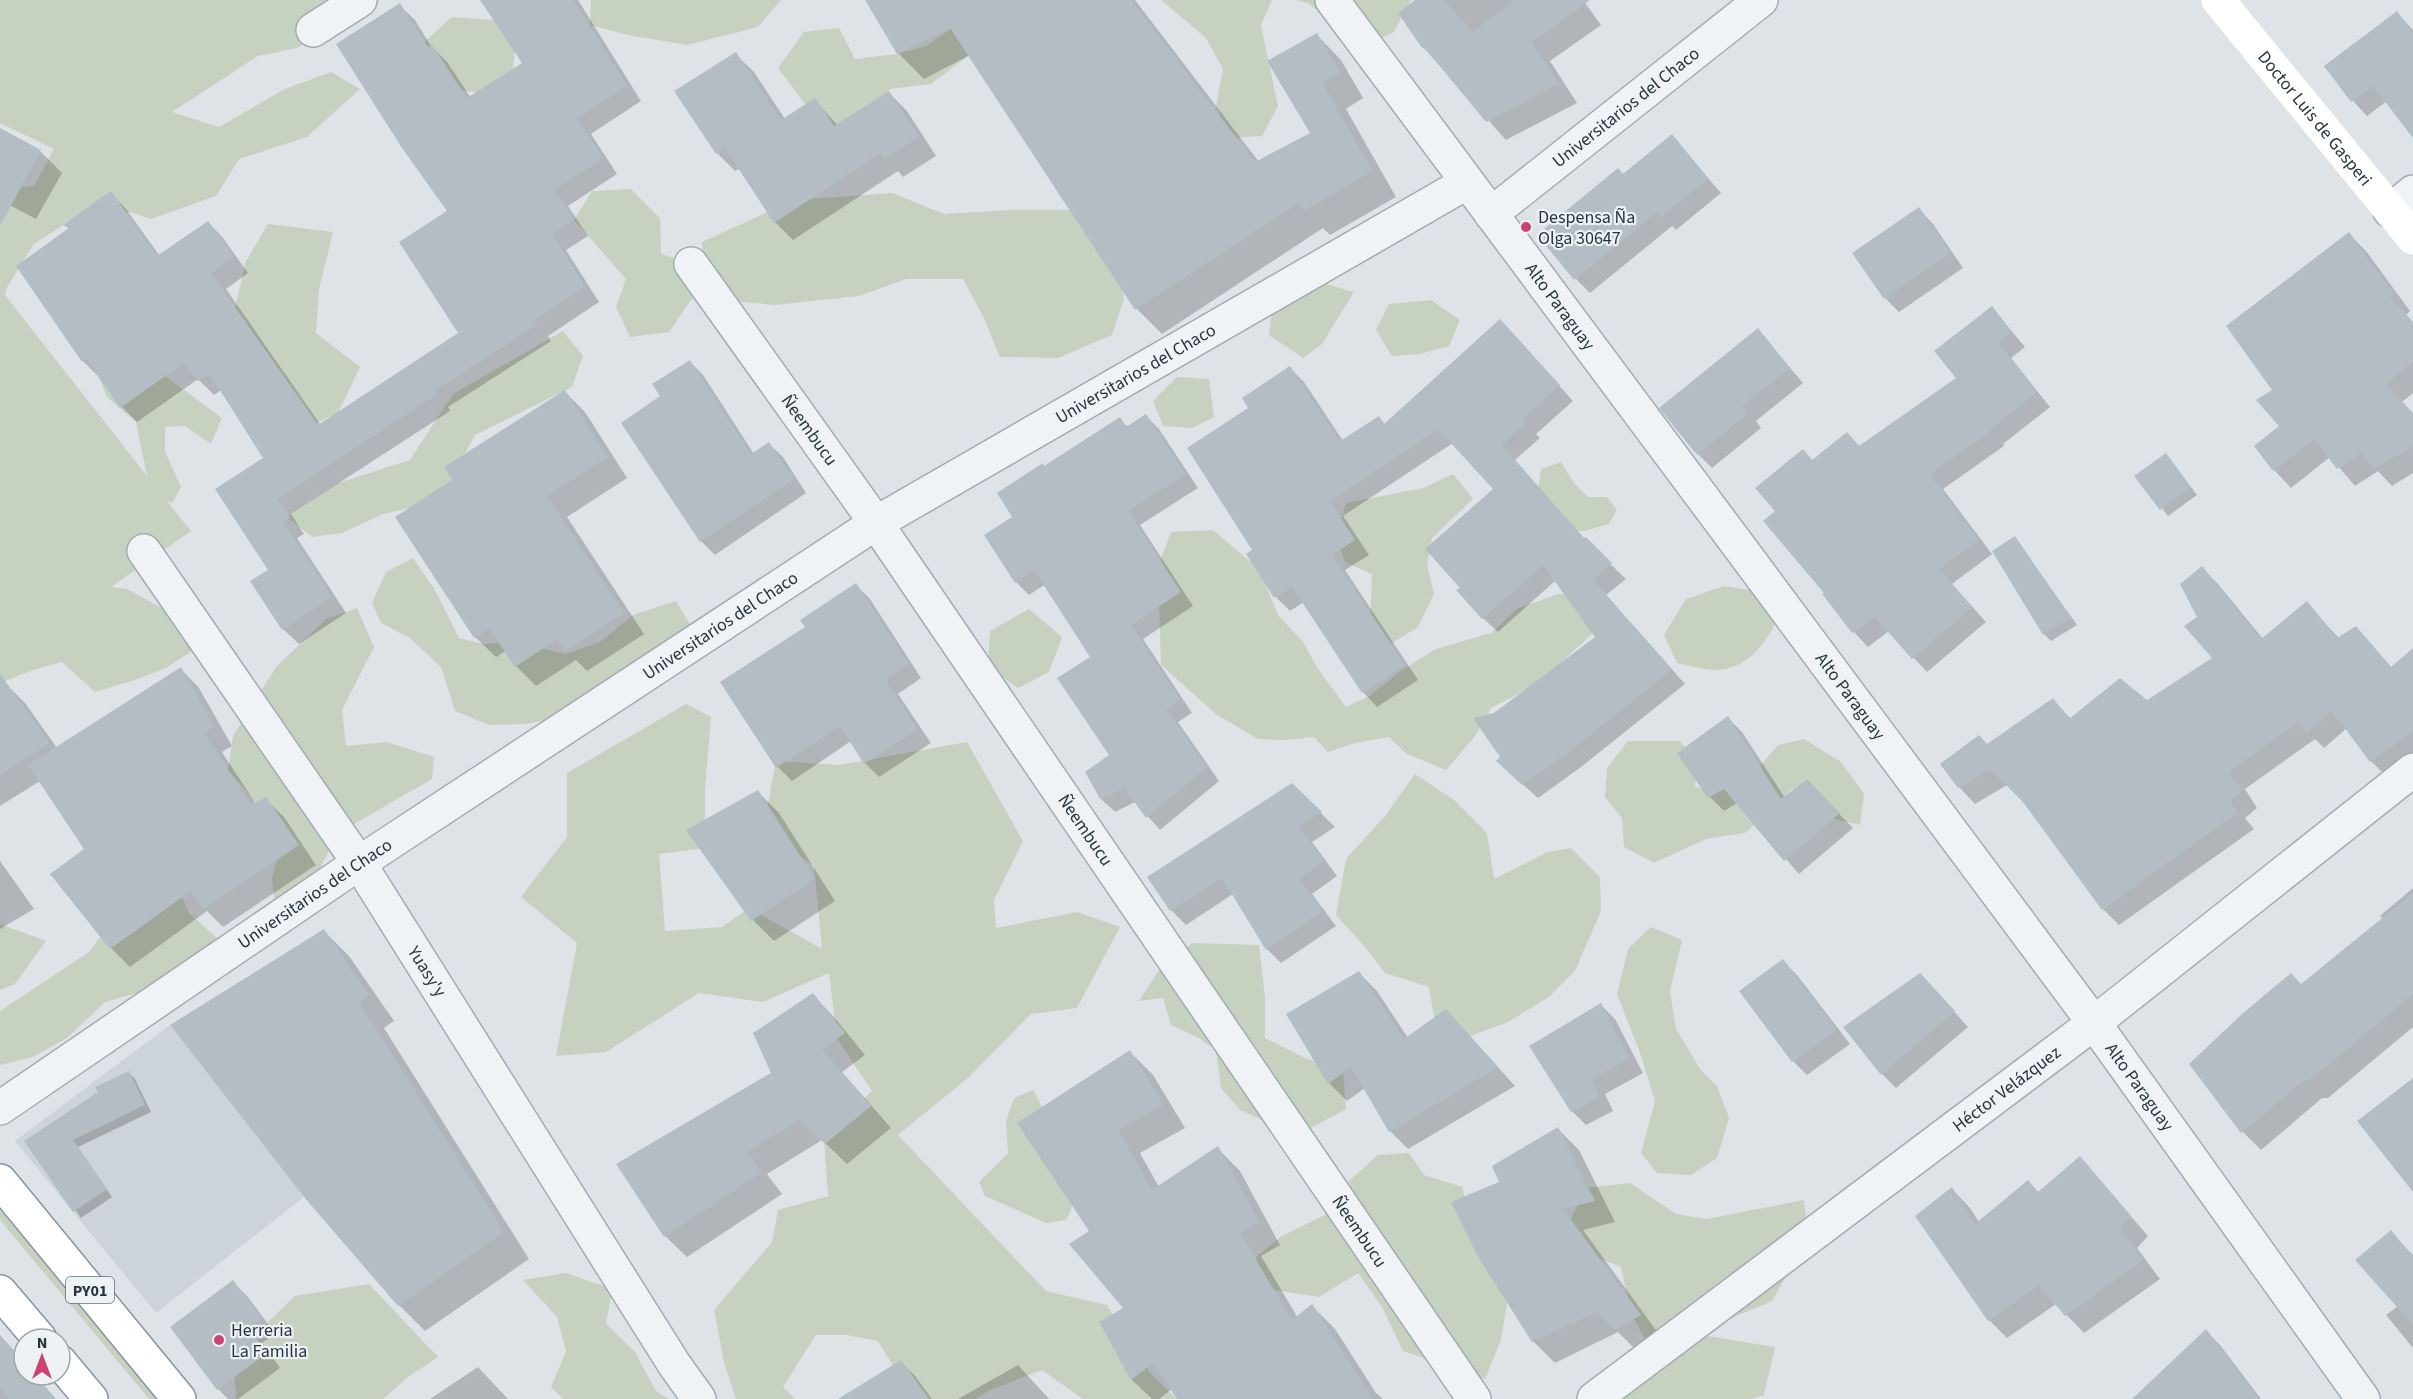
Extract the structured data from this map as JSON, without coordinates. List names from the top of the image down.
{
  "streets": {
    "main road": ["Doctor Luis de Gasperi", "PY01"],
    "street": [
      "Universitarios del Chaco",
      "Alto Paraguay",
      "Ñeembucu",
      "Yuasy'y",
      "Héctor Velázquez"
    ]
  },
  "crossings": [
    ["Universitarios del Chaco", "Alto Paraguay"],
    ["Universitarios del Chaco", "Ñeembucu"],
    ["Universitarios del Chaco", "Yuasy'y"],
    ["Alto Paraguay", "Héctor Velázquez"]
  ],
  "places": ["Despensa Ña Olga 30647", "Herreria La Familia"],
  "north": "top"
}
